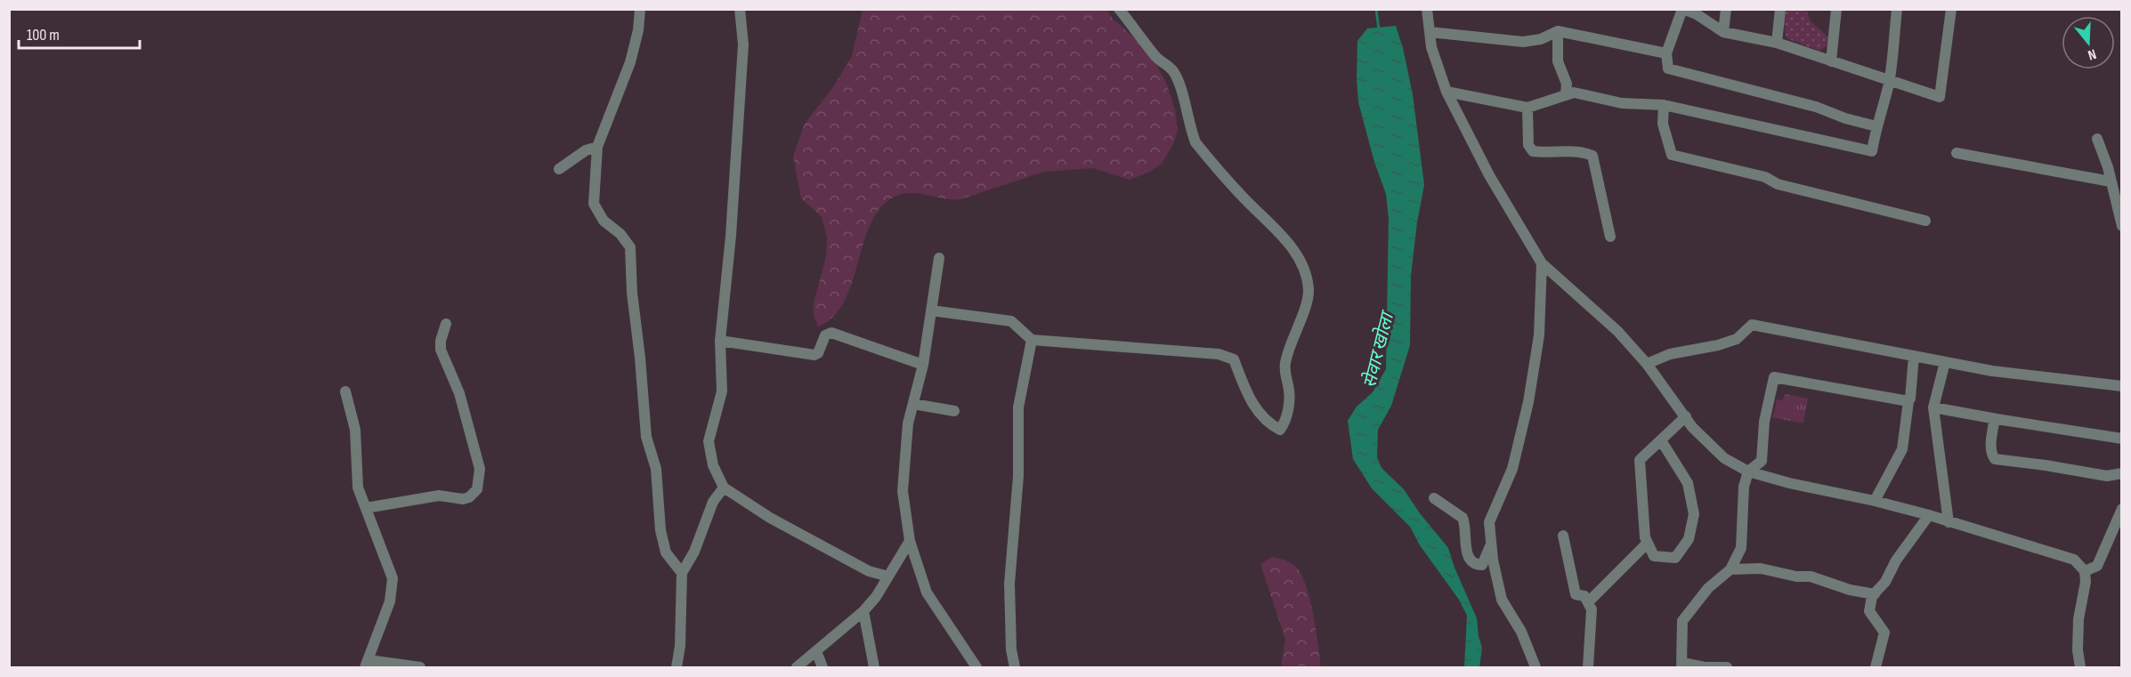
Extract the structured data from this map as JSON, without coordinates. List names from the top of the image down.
{
  "water": ["सेवार खोला"],
  "scale_bar": "100 m",
  "north": "bottom"
}
